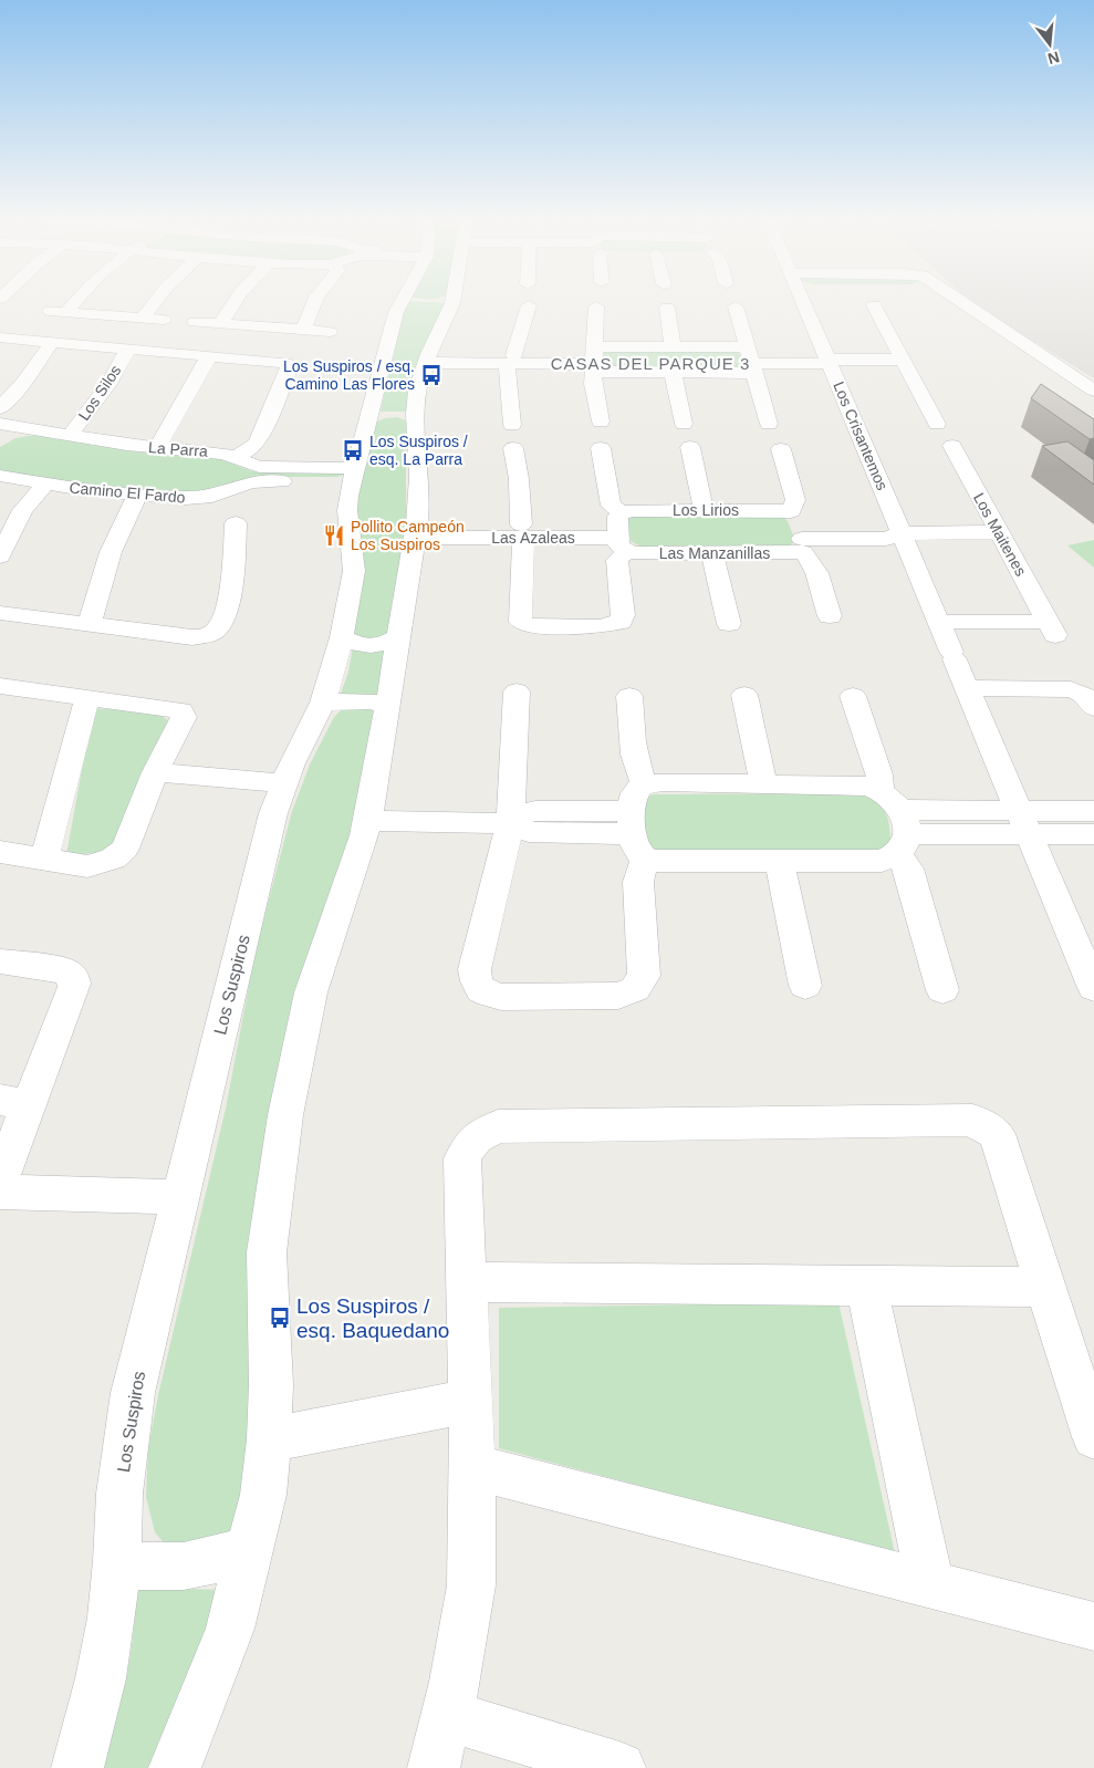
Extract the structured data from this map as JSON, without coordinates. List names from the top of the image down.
{
  "streets": {
    "street": [
      "Los Silos",
      "Los Crisantemos",
      "La Parra",
      "Camino El Fardo",
      "Los Lirios",
      "Los Maitenes",
      "Las Azaleas",
      "Las Manzanillas",
      "Los Suspiros"
    ]
  },
  "crossings": [
    ["Los Silos", "La Parra"],
    ["Los Crisantemos", "Los Maitenes"],
    ["La Parra", "Camino El Fardo"],
    ["La Parra", "Los Suspiros"],
    ["Camino El Fardo", "Los Suspiros"],
    ["Los Lirios", "Las Azaleas"],
    ["Los Lirios", "Las Manzanillas"],
    ["Las Azaleas", "Las Manzanillas"],
    ["Las Azaleas", "Los Suspiros"]
  ],
  "districts": ["CASAS DEL PARQUE 3"],
  "places": {
    "bus stop": ["Los Suspiros / esq. Camino Las Flores", "Los Suspiros / esq. La Parra", "Los Suspiros / esq. Baquedano"],
    "restaurant": ["Pollito Campeón Los Suspiros"]
  },
  "north": "bottom"
}
